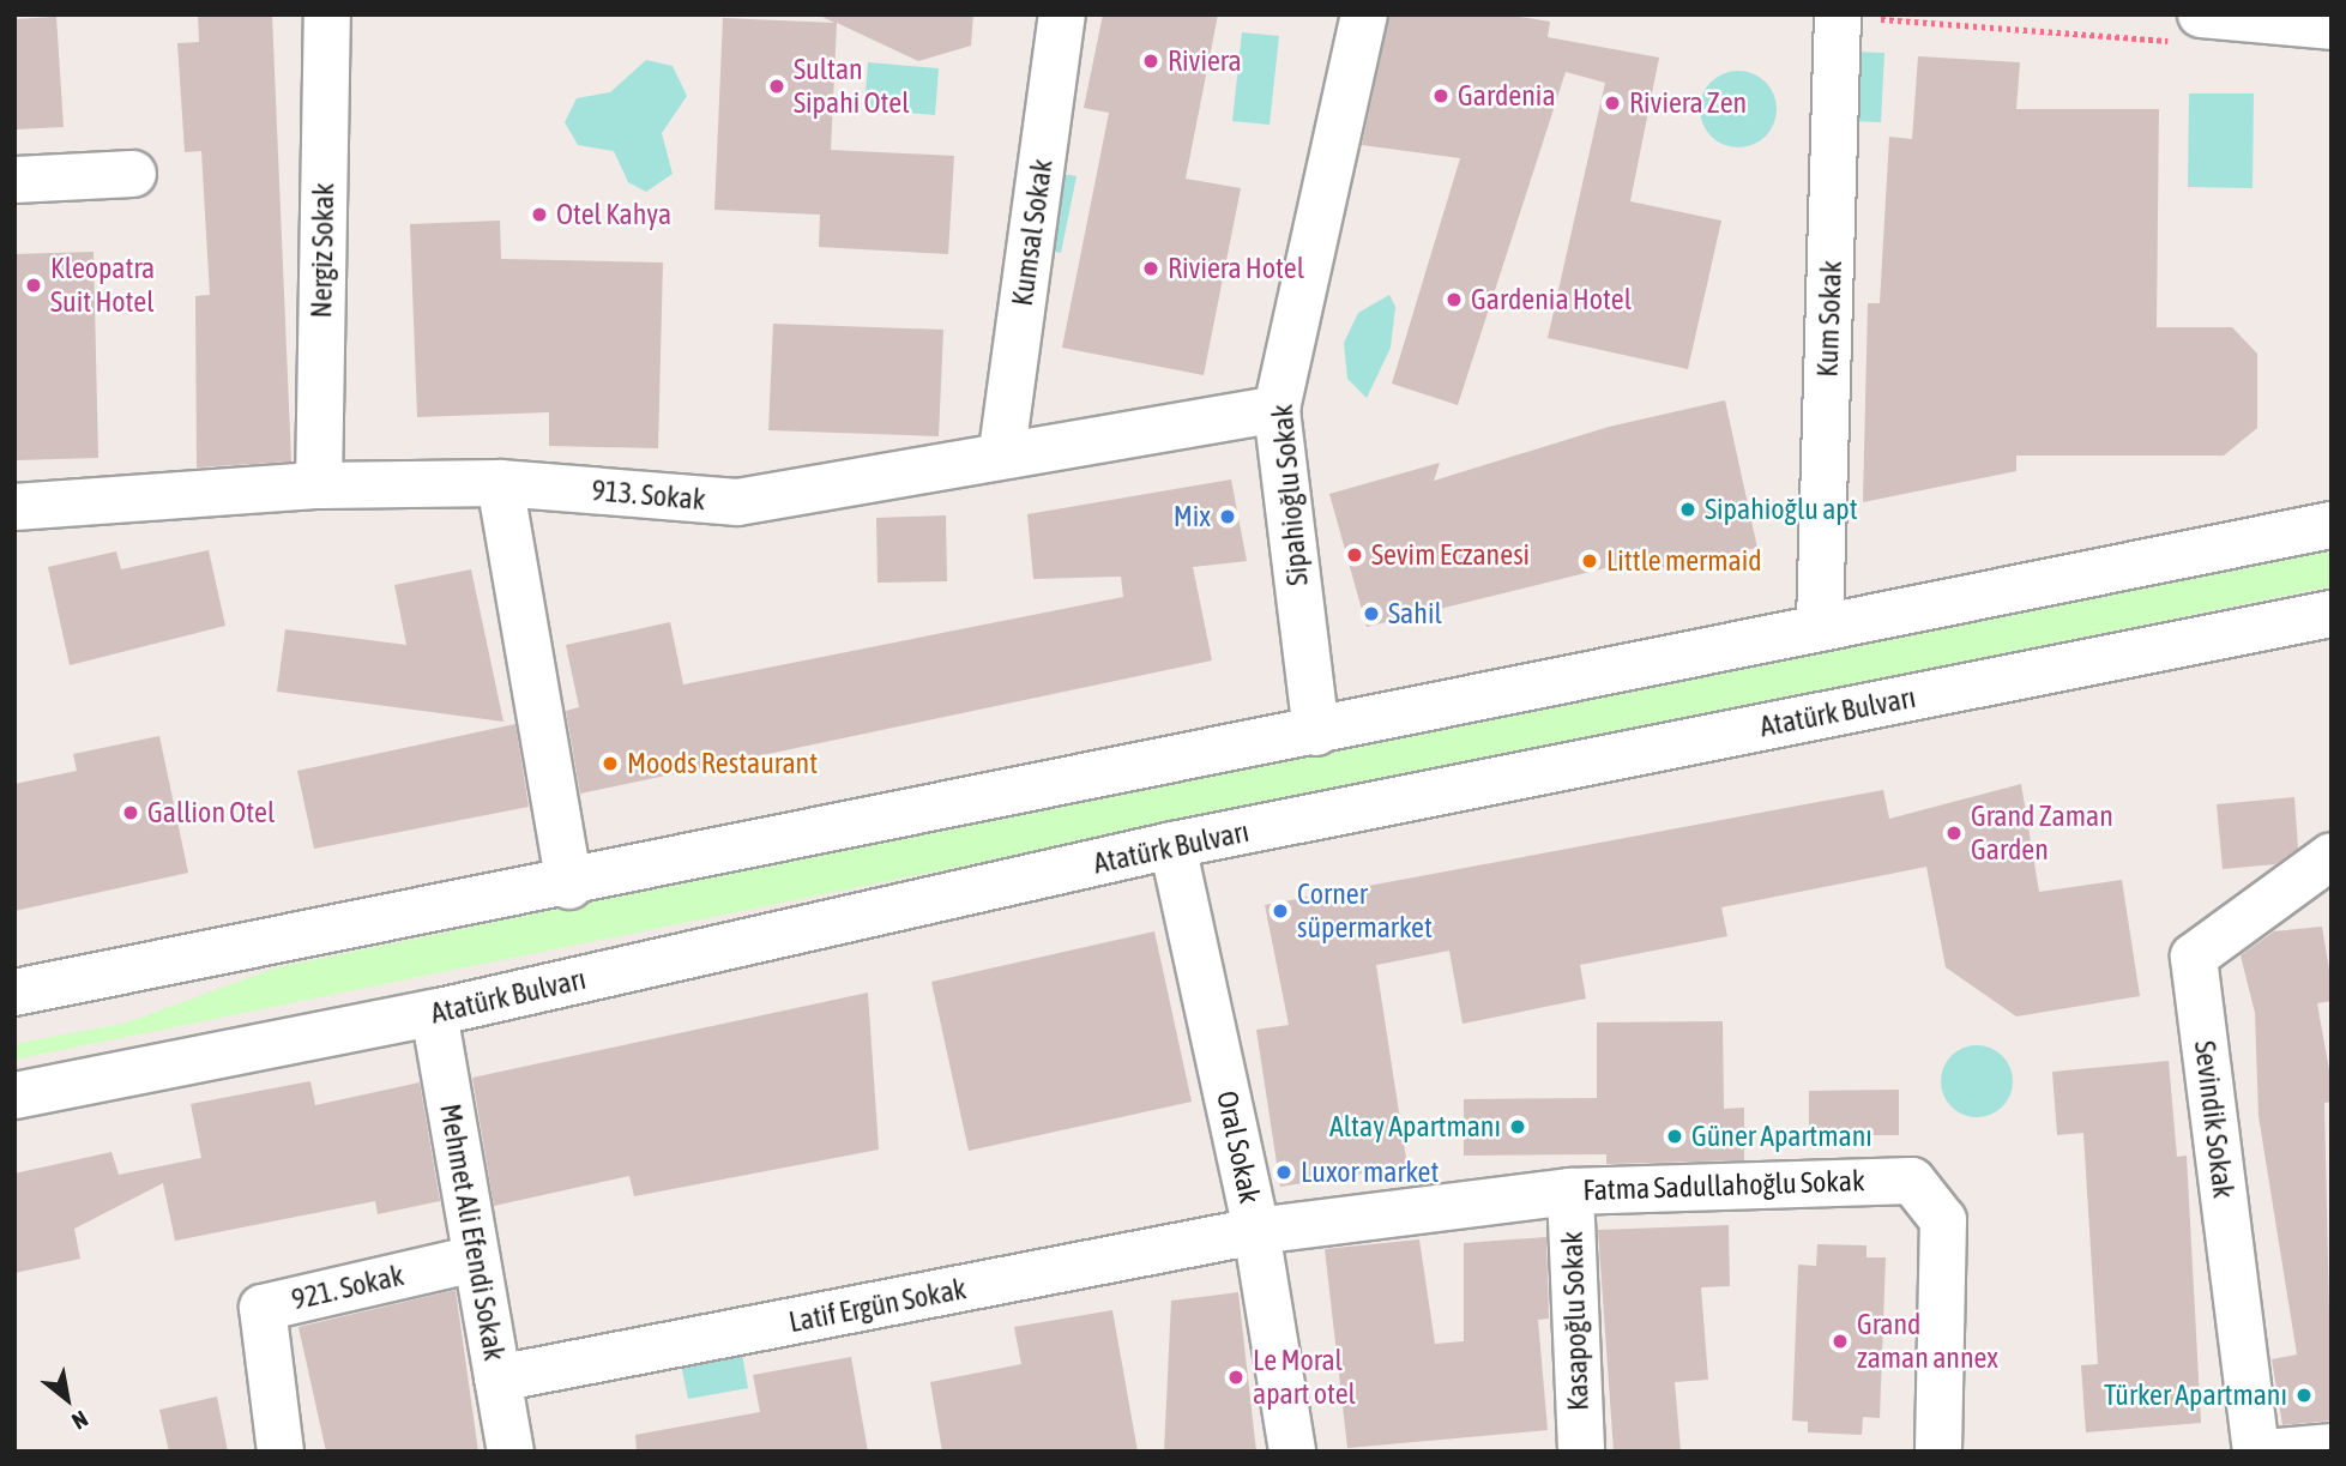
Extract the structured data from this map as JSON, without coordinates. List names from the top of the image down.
{
  "streets": {
    "street": [
      "Kumsal Sokak",
      "Nergiz Sokak",
      "Kum Sokak",
      "913. Sokak",
      "Sipahioğlu Sokak",
      "Atatürk Bulvarı",
      "Sevindik Sokak",
      "Oral Sokak",
      "Fatma Sadullahoğlu Sokak",
      "Mehmet Ali Efendi Sokak",
      "921. Sokak",
      "Latif Ergün Sokak",
      "Kasapoğlu Sokak"
    ]
  },
  "crossings": [
    ["Kumsal Sokak", "913. Sokak"],
    ["Nergiz Sokak", "913. Sokak"],
    ["913. Sokak", "Sipahioğlu Sokak"],
    ["Atatürk Bulvarı", "Oral Sokak"],
    ["Atatürk Bulvarı", "Mehmet Ali Efendi Sokak"],
    ["Oral Sokak", "Fatma Sadullahoğlu Sokak"],
    ["Oral Sokak", "Latif Ergün Sokak"],
    ["Fatma Sadullahoğlu Sokak", "Latif Ergün Sokak"],
    ["Fatma Sadullahoğlu Sokak", "Kasapoğlu Sokak"],
    ["Mehmet Ali Efendi Sokak", "921. Sokak"],
    ["Mehmet Ali Efendi Sokak", "Latif Ergün Sokak"]
  ],
  "places": [
    "Riviera",
    "Sultan Sipahi Otel",
    "Gardenia",
    "Riviera Zen",
    "Otel Kahya",
    "Riviera Hotel",
    "Kleopatra Suit Hotel",
    "Gardenia Hotel",
    "Sipahioğlu apt",
    "Mix",
    "Sevim Eczanesi",
    "Little mermaid",
    "Sahil",
    "Moods Restaurant",
    "Gallion Otel",
    "Grand Zaman Garden",
    "Corner süpermarket",
    "Altay Apartmanı",
    "Güner Apartmanı",
    "Luxor market",
    "Grand zaman annex",
    "Le Moral apart otel",
    "Türker Apartmanı"
  ],
  "north": "bottom right"
}
